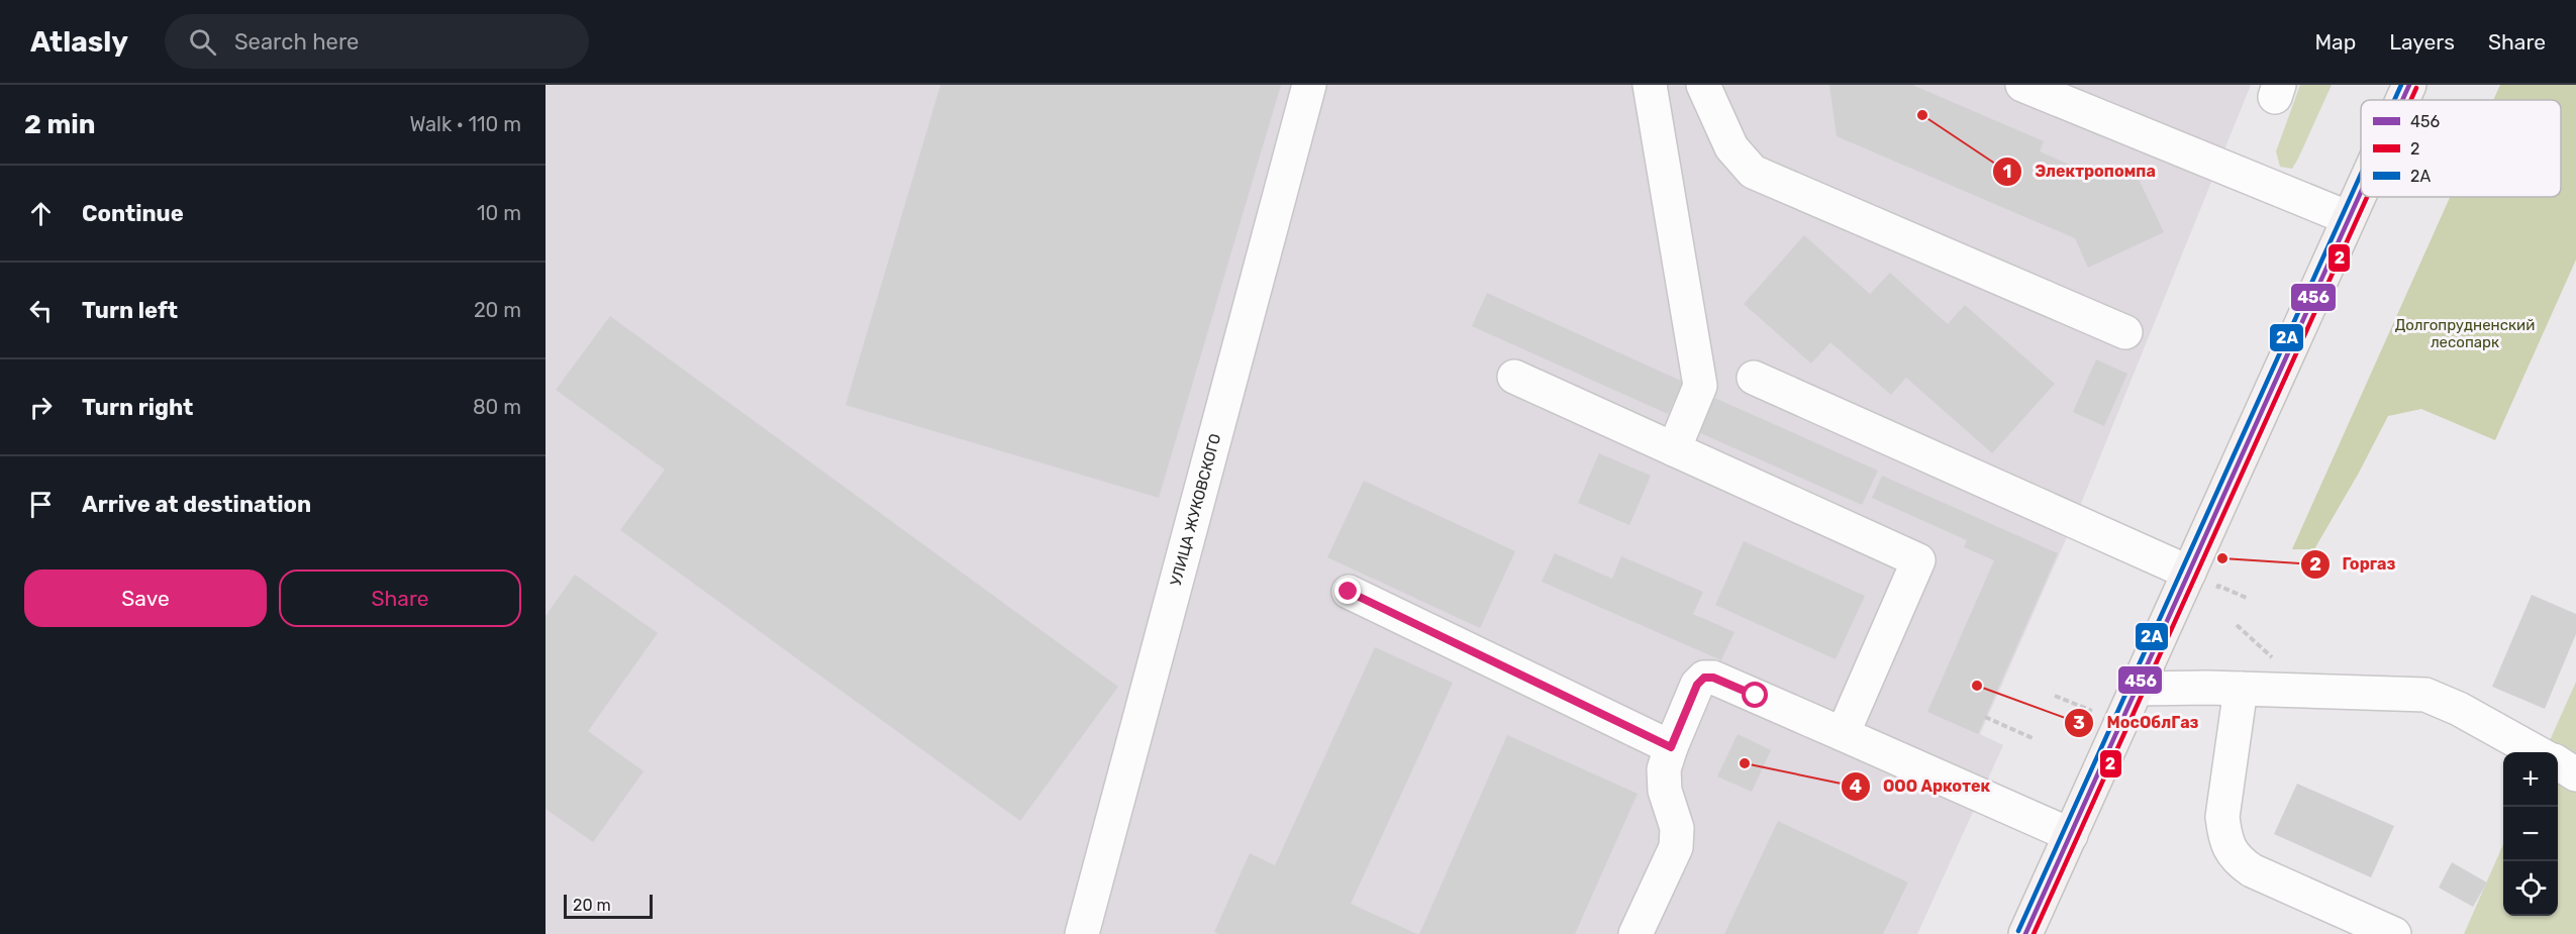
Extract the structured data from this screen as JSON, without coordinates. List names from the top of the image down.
{
  "streets": {
    "street": ["УЛИЦА ЖУКОВСКОГО"]
  },
  "parks": ["Долгопрудненский лесопарк"],
  "places": [
    "Электропомпа",
    "Горгаз",
    "МосОблГаз",
    "ООО Аркотек"
  ],
  "lines": ["transit line 456", "transit line 2А", "transit line 2"],
  "legend": ["456", "2", "2А"],
  "scale_bar": "20 m",
  "page": {
    "header": "Atlasly",
    "search": "Search here",
    "nav": ["Map", "Layers", "Share"],
    "heading": ["2 min", "Walk · 110 m"],
    "list": [
      ["Continue", "10 m"],
      ["Turn left", "20 m"],
      ["Turn right", "80 m"],
      "Arrive at destination"
    ],
    "buttons": ["Save", "Share"],
    "map_buttons": ["+", "−"],
    "scale": "20 m"
  }
}
